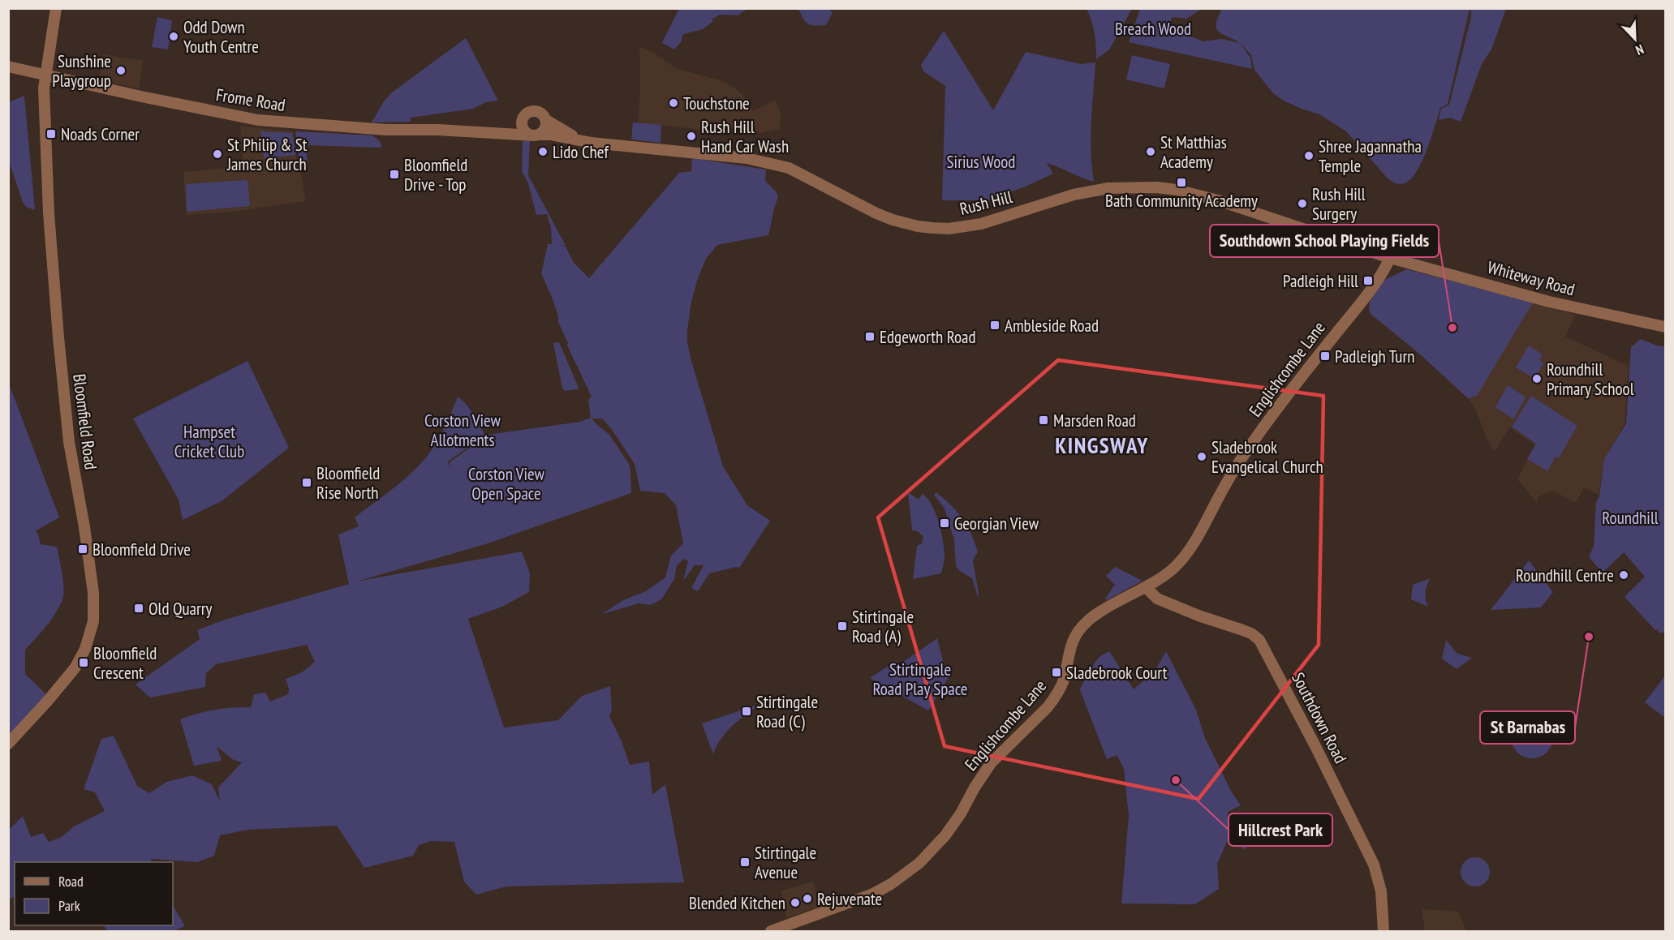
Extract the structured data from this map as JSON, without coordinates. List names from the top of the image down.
{
  "streets": {
    "street": [
      "Frome Road",
      "Rush Hill",
      "Whiteway Road",
      "Englishcombe Lane",
      "Bloomfield Road",
      "Southdown Road"
    ]
  },
  "crossings": [
    ["Frome Road", "Rush Hill"],
    ["Frome Road", "Bloomfield Road"],
    ["Rush Hill", "Whiteway Road"],
    ["Rush Hill", "Englishcombe Lane"],
    ["Whiteway Road", "Englishcombe Lane"],
    ["Englishcombe Lane", "Southdown Road"]
  ],
  "districts": ["KINGSWAY"],
  "parks": [
    "Breach Wood",
    "Sirius Wood",
    "Corston View Allotments",
    "Hampset Cricket Club",
    "Corston View Open Space",
    "Roundhill",
    "Stirtingale Road Play Space"
  ],
  "places": {
    "other": [
      "Odd Down Youth Centre",
      "Sunshine Playgroup",
      "Touchstone",
      "Rush Hill Hand Car Wash",
      "Lido Chef",
      "St Matthias Academy",
      "St Philip & St James Church",
      "Shree Jagannatha Temple",
      "Rush Hill Surgery",
      "Southdown School Playing Fields",
      "Roundhill Primary School",
      "Sladebrook Evangelical Church",
      "Roundhill Centre",
      "St Barnabas",
      "Hillcrest Park",
      "Rejuvenate",
      "Blended Kitchen"
    ],
    "transit": [
      "Noads Corner",
      "Bloomfield Drive - Top",
      "Bath Community Academy",
      "Padleigh Hill",
      "Ambleside Road",
      "Edgeworth Road",
      "Padleigh Turn",
      "Marsden Road",
      "Bloomfield Rise North",
      "Georgian View",
      "Bloomfield Drive",
      "Old Quarry",
      "Stirtingale Road (A)",
      "Bloomfield Crescent",
      "Sladebrook Court",
      "Stirtingale Road (C)",
      "Stirtingale Avenue"
    ]
  },
  "legend": ["Road", "Park"],
  "north": "bottom right"
}
